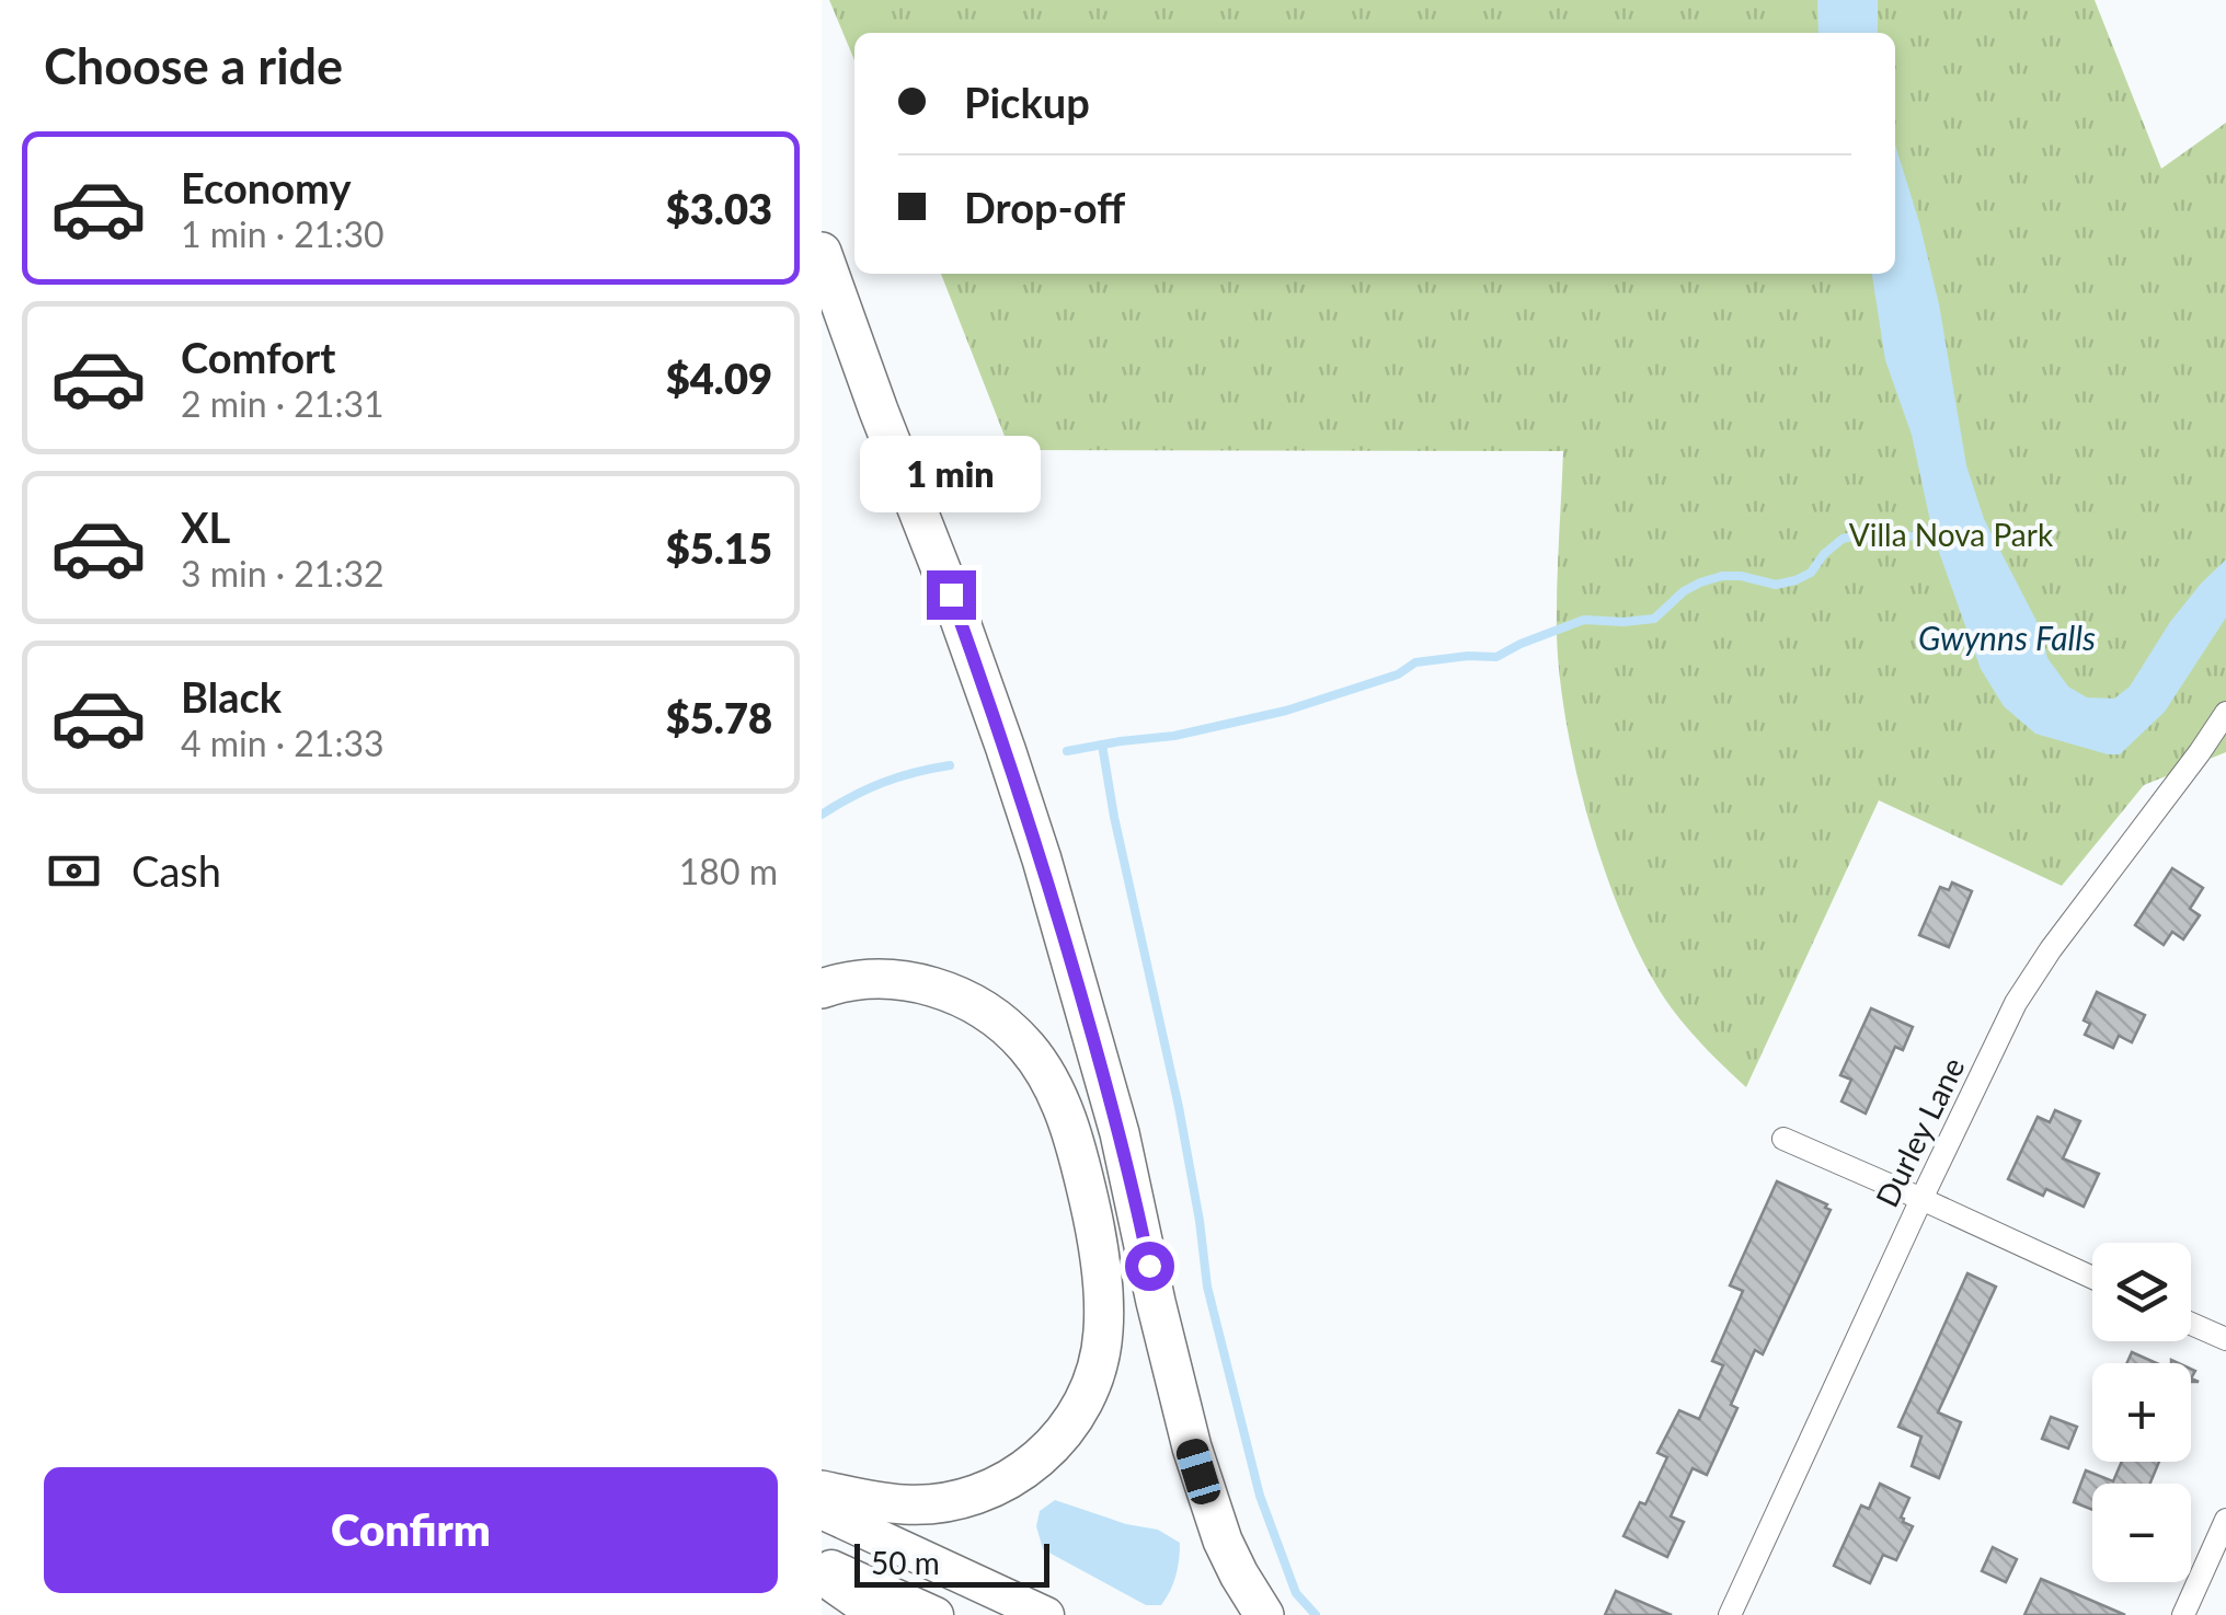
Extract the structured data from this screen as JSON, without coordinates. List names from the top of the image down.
{
  "streets": {
    "street": ["Durley Lane"]
  },
  "water": ["Gwynns Falls"],
  "parks": ["Villa Nova Park"],
  "scale_bar": "50 m",
  "page": {
    "heading": "Choose a ride",
    "banner": ["Pickup", "Drop-off"],
    "list": [
      {
        "name": "Economy",
        "note": "1 min · 21:30",
        "value": "$3.03"
      },
      {
        "name": "Comfort",
        "note": "2 min · 21:31",
        "value": "$4.09"
      },
      {
        "name": "XL",
        "note": "3 min · 21:32",
        "value": "$5.15"
      },
      {
        "name": "Black",
        "note": "4 min · 21:33",
        "value": "$5.78"
      }
    ],
    "bubble": "1 min",
    "pay": ["Cash", "180 m"],
    "map_buttons": ["+", "−"],
    "buttons": "Confirm",
    "scale": "50 m"
  }
}
